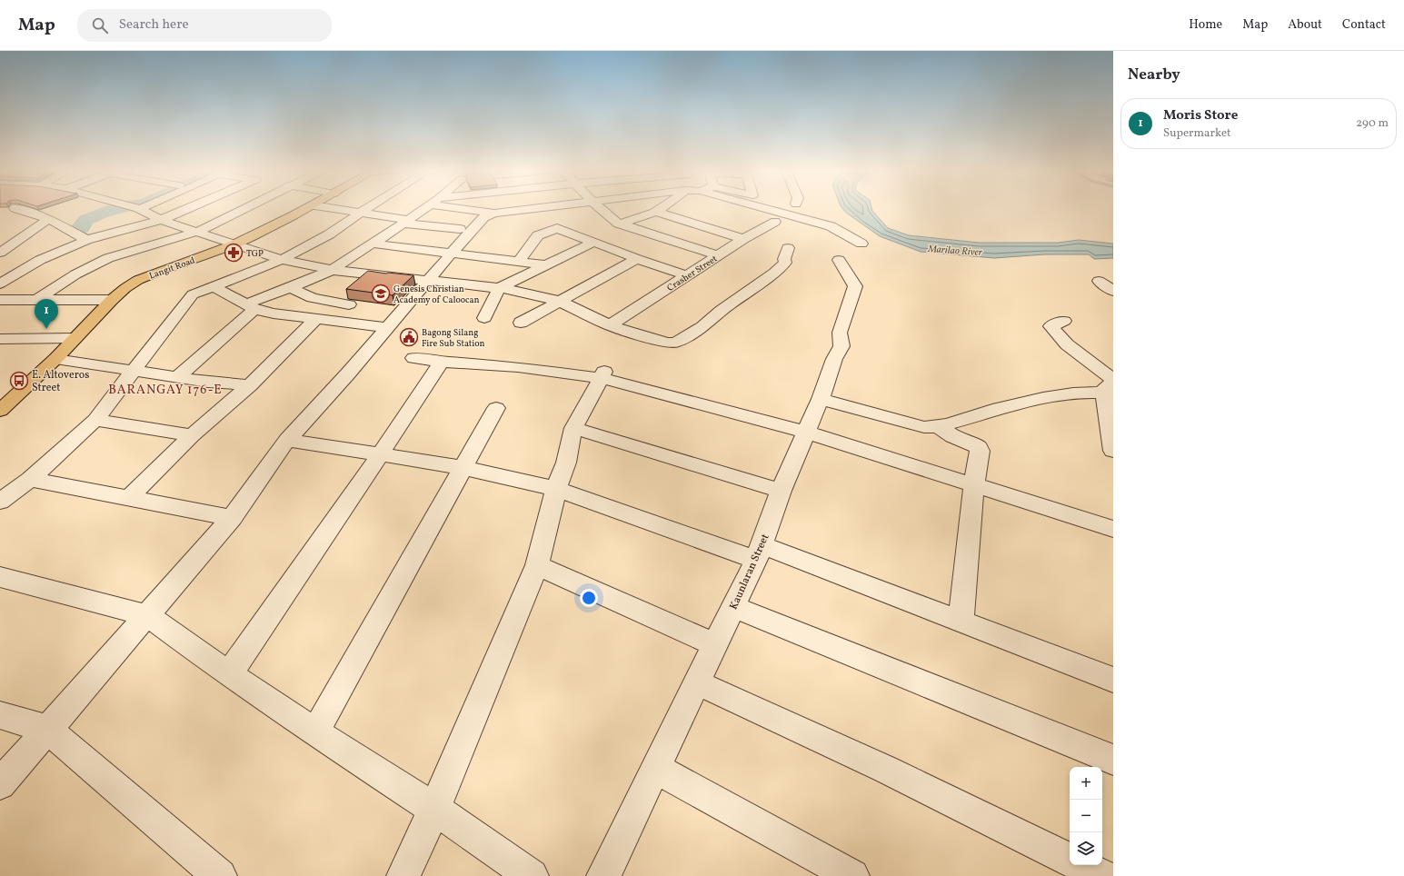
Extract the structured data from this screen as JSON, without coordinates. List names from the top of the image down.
{
  "streets": {
    "main road": ["Langit Road"],
    "street": ["Crasher Street", "Kaunlaran Street"]
  },
  "districts": ["BARANGAY 176-E"],
  "water": ["Marilao River"],
  "places": {
    "pharmacy": ["TGP"],
    "school or university": ["Genesis Christian Academy of Caloocan"],
    "public building": ["Bagong Silang Fire Sub Station"],
    "bus stop": ["E. Altoveros Street"]
  },
  "page": {
    "header": "Map",
    "search": "Search here",
    "nav": [
      "Home",
      "Map",
      "About",
      "Contact"
    ],
    "heading": "Nearby",
    "list": [
      {
        "mark": "1",
        "name": "Moris Store",
        "note": "Supermarket",
        "value": "290 m"
      }
    ],
    "pins": "1",
    "map_buttons": ["+", "−"]
  }
}
